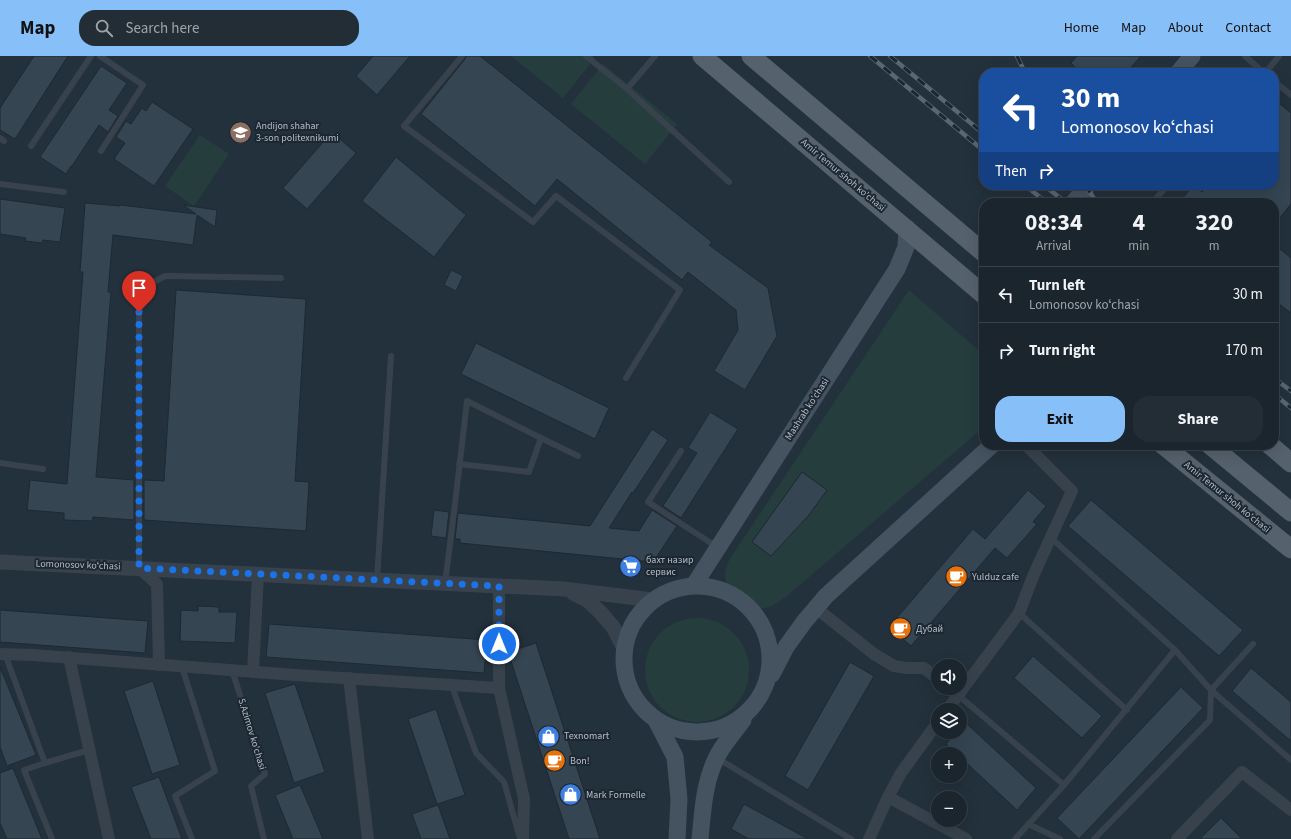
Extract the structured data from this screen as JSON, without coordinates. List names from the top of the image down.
{
  "streets": {
    "main road": ["Amir Temur shoh ko'chasi", "Mashrab ko'chasi"],
    "street": ["Lomonosov koʻchasi"],
    "lane": ["S.Azimov ko'chasi"]
  },
  "crossings": [
    ["Amir Temur shoh ko'chasi", "Mashrab ko'chasi"]
  ],
  "places": {
    "school or university": ["Andijon shahar 3-son politexnikumi"],
    "supermarket": ["бахт назир сервис"],
    "cafe": ["Yulduz cafe", "Дубай", "Bon!"],
    "shop": ["Texnomart", "Mark Formelle"]
  },
  "page": {
    "header": "Map",
    "search": "Search here",
    "nav": [
      "Home",
      "Map",
      "About",
      "Contact"
    ],
    "turn": ["30 m", "Lomonosov koʻchasi"],
    "then": "Then",
    "eta": [
      "08:34",
      "Arrival",
      "4",
      "min",
      "320",
      "m"
    ],
    "list": [
      {
        "name": "Turn left",
        "note": "Lomonosov koʻchasi",
        "value": "30 m"
      },
      {
        "name": "Turn right",
        "value": "170 m"
      }
    ],
    "buttons": ["Exit", "Share"],
    "map_buttons": ["+", "−"]
  }
}
